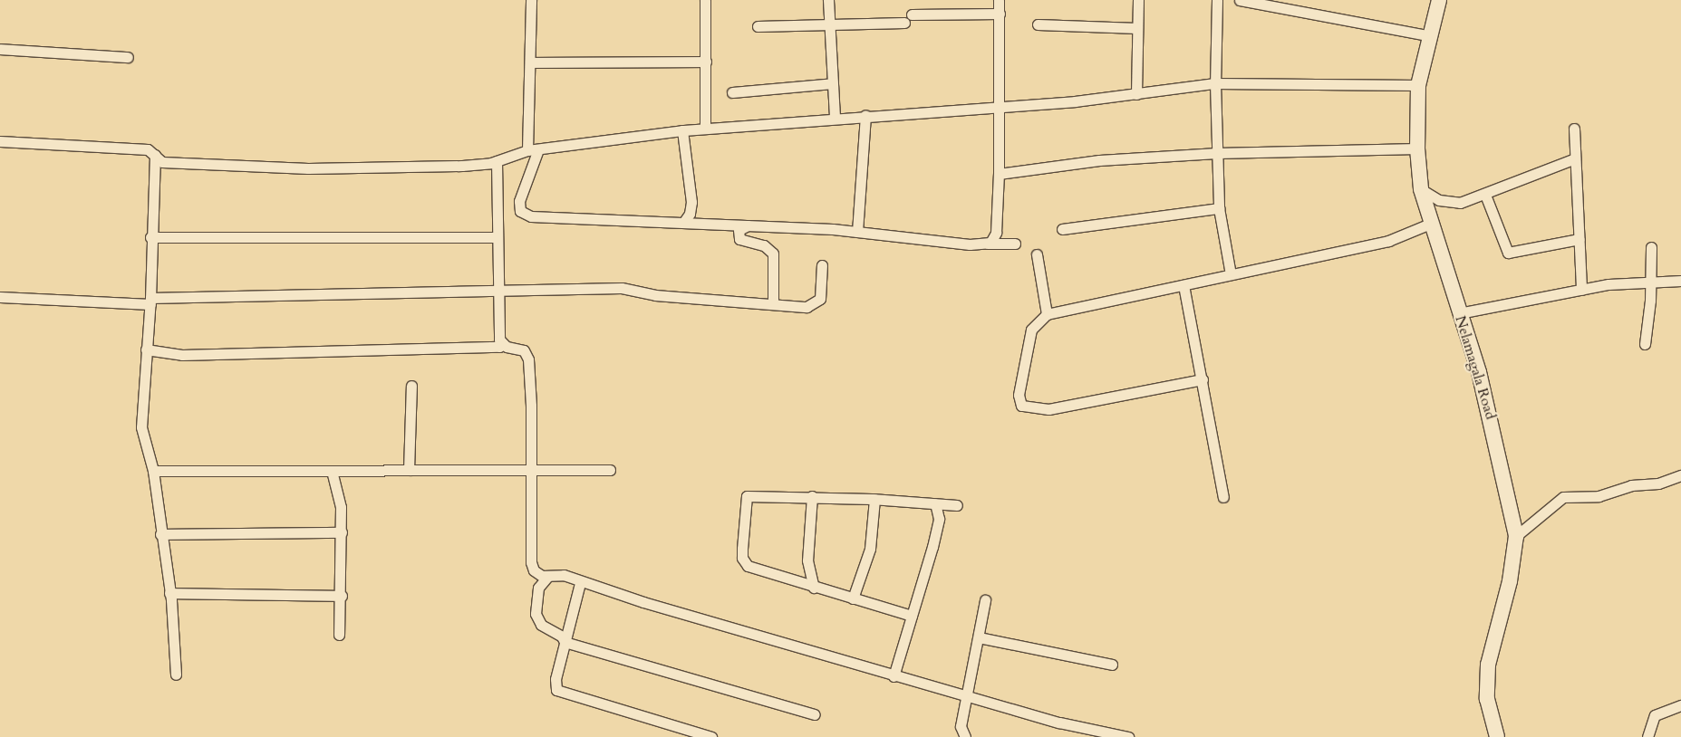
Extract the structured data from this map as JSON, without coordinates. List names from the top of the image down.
{
  "streets": {
    "street": ["Nelamagala Road"]
  }
}
